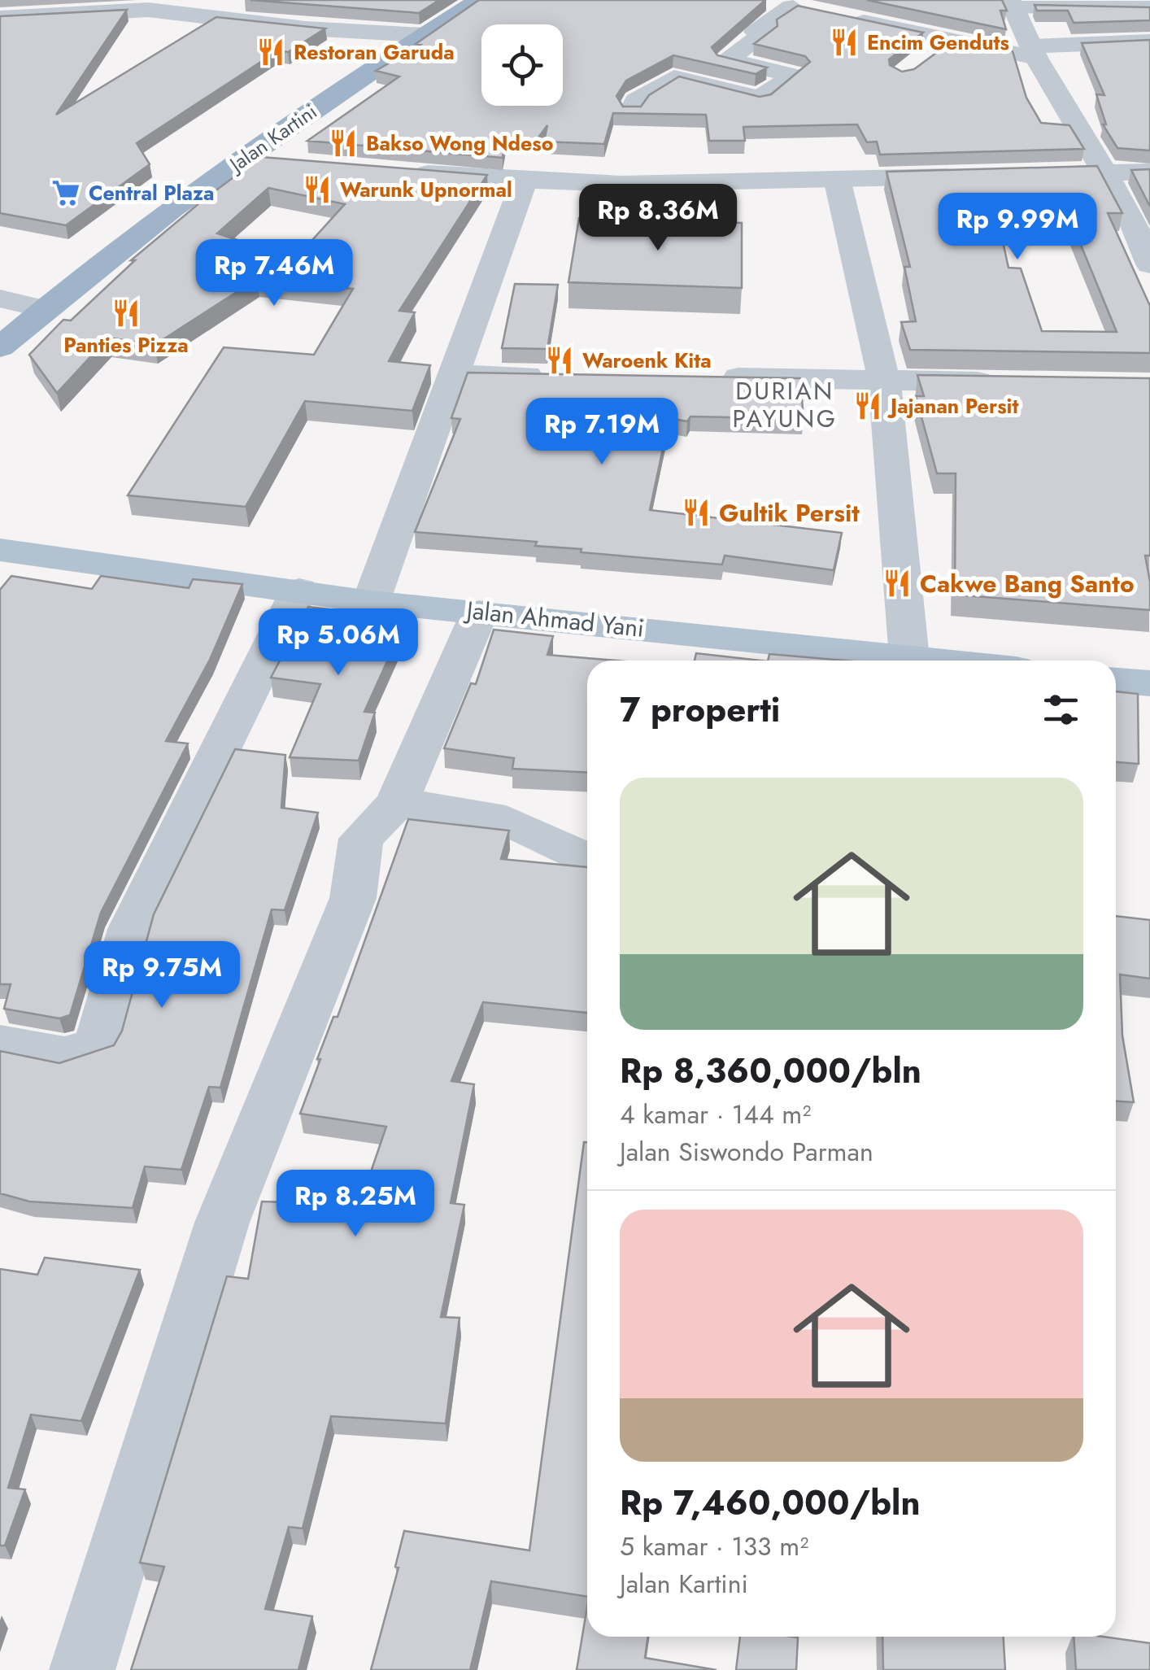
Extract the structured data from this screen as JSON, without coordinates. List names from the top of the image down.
{
  "streets": {
    "highway": ["Jalan Kartini"],
    "main road": ["Jalan Ahmad Yani"]
  },
  "districts": ["DURIAN PAYUNG"],
  "places": {
    "restaurant": [
      "Encim Genduts",
      "Restoran Garuda",
      "Bakso Wong Ndeso",
      "Warunk Upnormal",
      "Panties Pizza",
      "Waroenk Kita",
      "Jajanan Persit",
      "Gultik Persit",
      "Cakwe Bang Santo"
    ],
    "supermarket": ["Central Plaza"]
  },
  "page": {
    "price": [
      "Rp 8.36M",
      "Rp 9.99M",
      "Rp 7.46M",
      "Rp 7.19M",
      "Rp 5.06M",
      "Rp 9.75M",
      "Rp 8.25M"
    ],
    "heading": "7 properti",
    "list": [
      {
        "name": "Rp 8,360,000/bln",
        "note": "4 kamar · 144 m² · Jalan Siswondo Parman"
      },
      {
        "name": "Rp 7,460,000/bln",
        "note": "5 kamar · 133 m² · Jalan Kartini"
      }
    ]
  }
}
